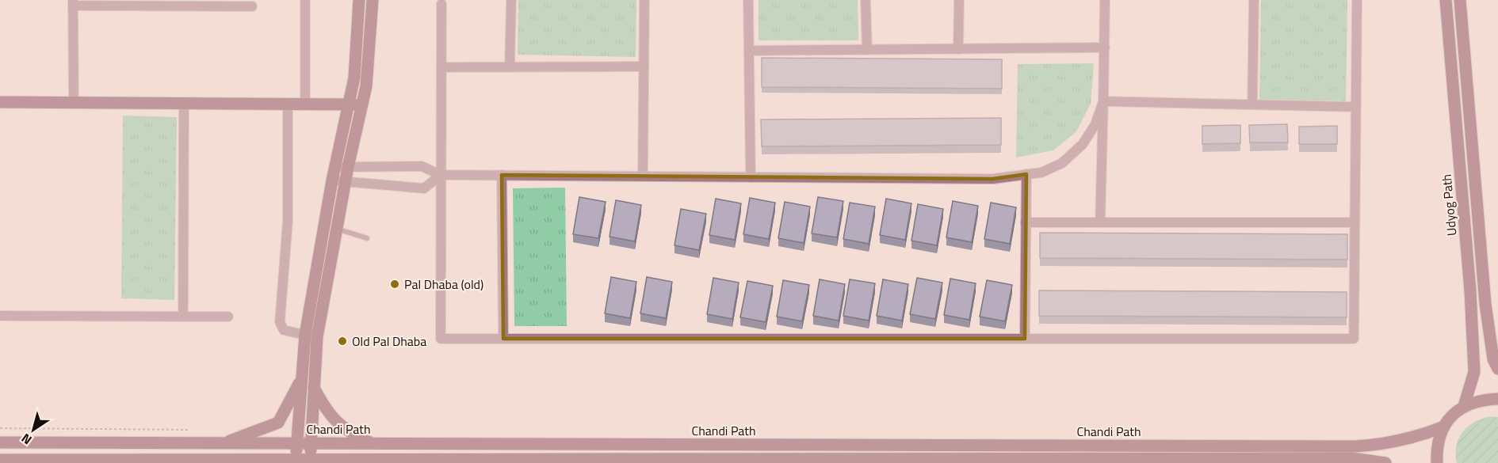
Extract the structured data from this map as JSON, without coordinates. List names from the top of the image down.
{
  "streets": {
    "main road": ["Udyog Path", "Chandi Path"]
  },
  "places": ["Pal Dhaba (old)", "Old Pal Dhaba"],
  "north": "bottom left"
}
